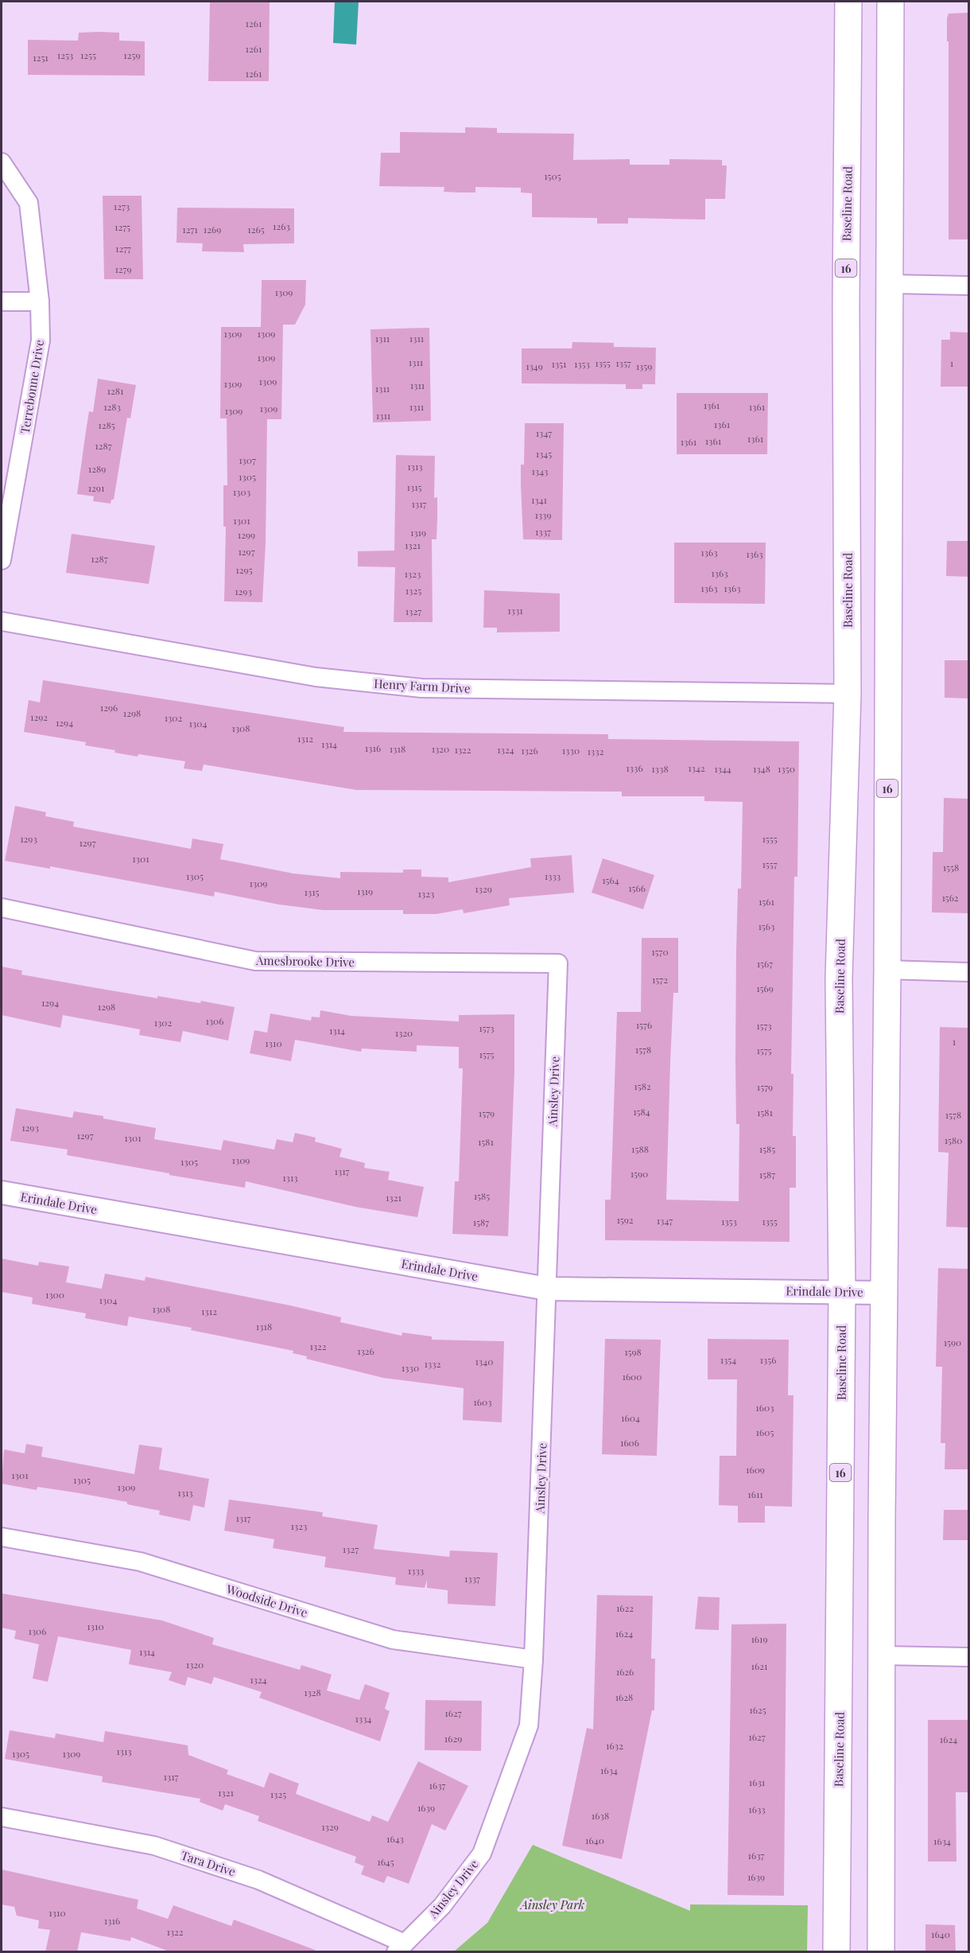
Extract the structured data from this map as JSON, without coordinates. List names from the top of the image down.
{
  "streets": {
    "main road": ["Baseline Road", "16"],
    "street": [
      "Terrebonne Drive",
      "Henry Farm Drive",
      "Amesbrooke Drive",
      "Ainsley Drive",
      "Erindale Drive",
      "Woodside Drive",
      "Tara Drive"
    ]
  },
  "crossings": [
    ["Baseline Road", "Henry Farm Drive"],
    ["Baseline Road", "Erindale Drive"],
    ["16", "Erindale Drive"],
    ["Amesbrooke Drive", "Ainsley Drive"],
    ["Ainsley Drive", "Erindale Drive"],
    ["Ainsley Drive", "Woodside Drive"],
    ["Ainsley Drive", "Tara Drive"]
  ],
  "parks": ["Ainsley Park"],
  "house_numbers": [
    "1261",
    "1261",
    "1253",
    "1255",
    "1259",
    "1251",
    "1261",
    "1505",
    "1273",
    "1263",
    "1275",
    "1271",
    "1269",
    "1265",
    "1277",
    "1279",
    "1309",
    "1309",
    "1309",
    "1311",
    "1311",
    "1309",
    "1311",
    "1355",
    "1357",
    "1",
    "1351",
    "1353",
    "1349",
    "1359",
    "1309",
    "1309",
    "1311",
    "1311",
    "1281",
    "1361",
    "1283",
    "1311",
    "1361",
    "1309",
    "1309",
    "1311",
    "1361",
    "1285",
    "1347",
    "1361",
    "1361",
    "1361",
    "1287",
    "1345",
    "1307",
    "1313",
    "1289",
    "1343",
    "1305",
    "1315",
    "1291",
    "1303",
    "1341",
    "1317",
    "1339",
    "1301",
    "1337",
    "1319",
    "1299",
    "1321",
    "1297",
    "1363",
    "1363",
    "1287",
    "1295",
    "1363",
    "1323",
    "1363",
    "1363",
    "1325",
    "1293",
    "1331",
    "1327",
    "1296",
    "1298",
    "1292",
    "1302",
    "1294",
    "1304",
    "1308",
    "1312",
    "1314",
    "1316",
    "1318",
    "1320",
    "1322",
    "1324",
    "1326",
    "1330",
    "1332",
    "1336",
    "1342",
    "1338",
    "1344",
    "1348",
    "1350",
    "1293",
    "1555",
    "1297",
    "1301",
    "1557",
    "1558",
    "1305",
    "1333",
    "1564",
    "1309",
    "1566",
    "1329",
    "1319",
    "1315",
    "1323",
    "1562",
    "1561",
    "1563",
    "1570",
    "1567",
    "1572",
    "1569",
    "1294",
    "1298",
    "1306",
    "1302",
    "1576",
    "1573",
    "1573",
    "1314",
    "1320",
    "1",
    "1310",
    "1578",
    "1575",
    "1575",
    "1582",
    "1579",
    "1584",
    "1581",
    "1579",
    "1578",
    "1293",
    "1297",
    "1301",
    "1580",
    "1581",
    "1588",
    "1585",
    "1309",
    "1305",
    "1317",
    "1590",
    "1587",
    "1313",
    "1585",
    "1321",
    "1592",
    "1347",
    "1353",
    "1355",
    "1587",
    "1300",
    "1304",
    "1308",
    "1312",
    "1318",
    "1590",
    "1322",
    "1326",
    "1598",
    "1354",
    "1356",
    "1340",
    "1332",
    "1330",
    "1600",
    "1603",
    "1603",
    "1604",
    "1605",
    "1606",
    "1609",
    "1301",
    "1305",
    "1309",
    "1313",
    "1611",
    "1317",
    "1323",
    "1327",
    "1333",
    "1337",
    "1622",
    "1310",
    "1306",
    "1624",
    "1619",
    "1314",
    "1320",
    "1621",
    "1626",
    "1324",
    "1328",
    "1628",
    "1625",
    "1627",
    "1334",
    "1627",
    "1629",
    "1624",
    "1632",
    "1313",
    "1305",
    "1309",
    "1634",
    "1317",
    "1631",
    "1637",
    "1321",
    "1325",
    "1639",
    "1633",
    "1638",
    "1329",
    "1643",
    "1640",
    "1634",
    "1637",
    "1645",
    "1639",
    "1310",
    "1316",
    "1322",
    "1640"
  ]
}
